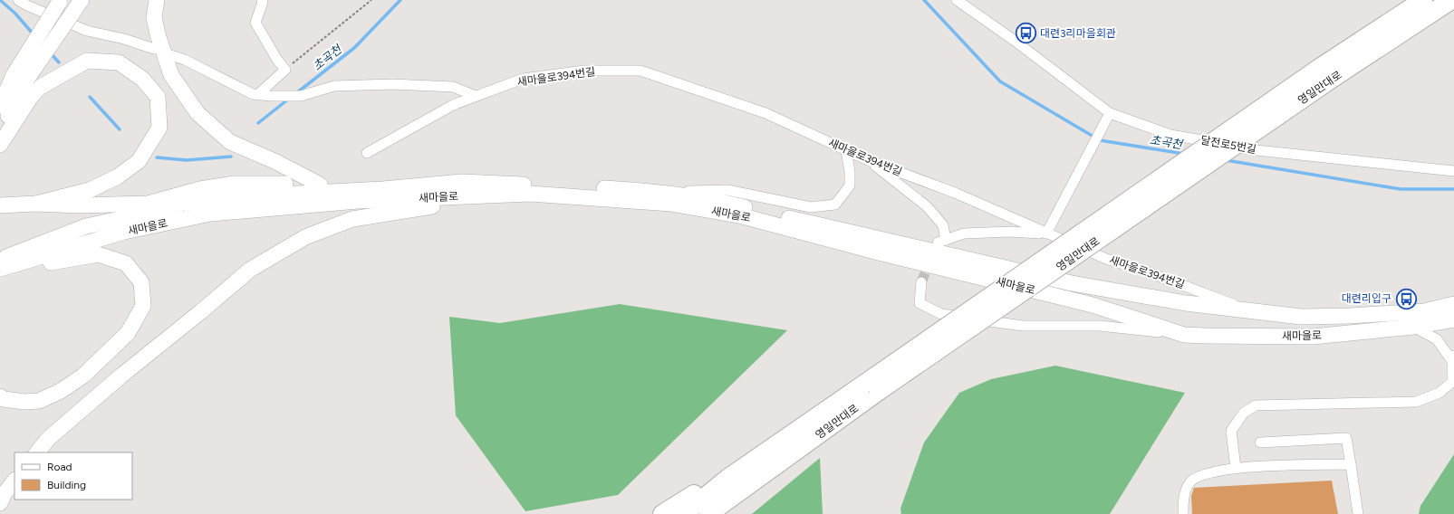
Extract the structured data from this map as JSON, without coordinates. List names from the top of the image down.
{
  "streets": {
    "highway": ["영일만대로"],
    "main road": ["새마을로"],
    "street": ["새마을로394번길", "달전로5번길"]
  },
  "crossings": [
    ["새마을로394번길", "새마을로"]
  ],
  "water": ["초곡천"],
  "places": {
    "bus stop": ["대련3리마을회관", "대련리입구"]
  },
  "legend": ["Road", "Building"]
}
